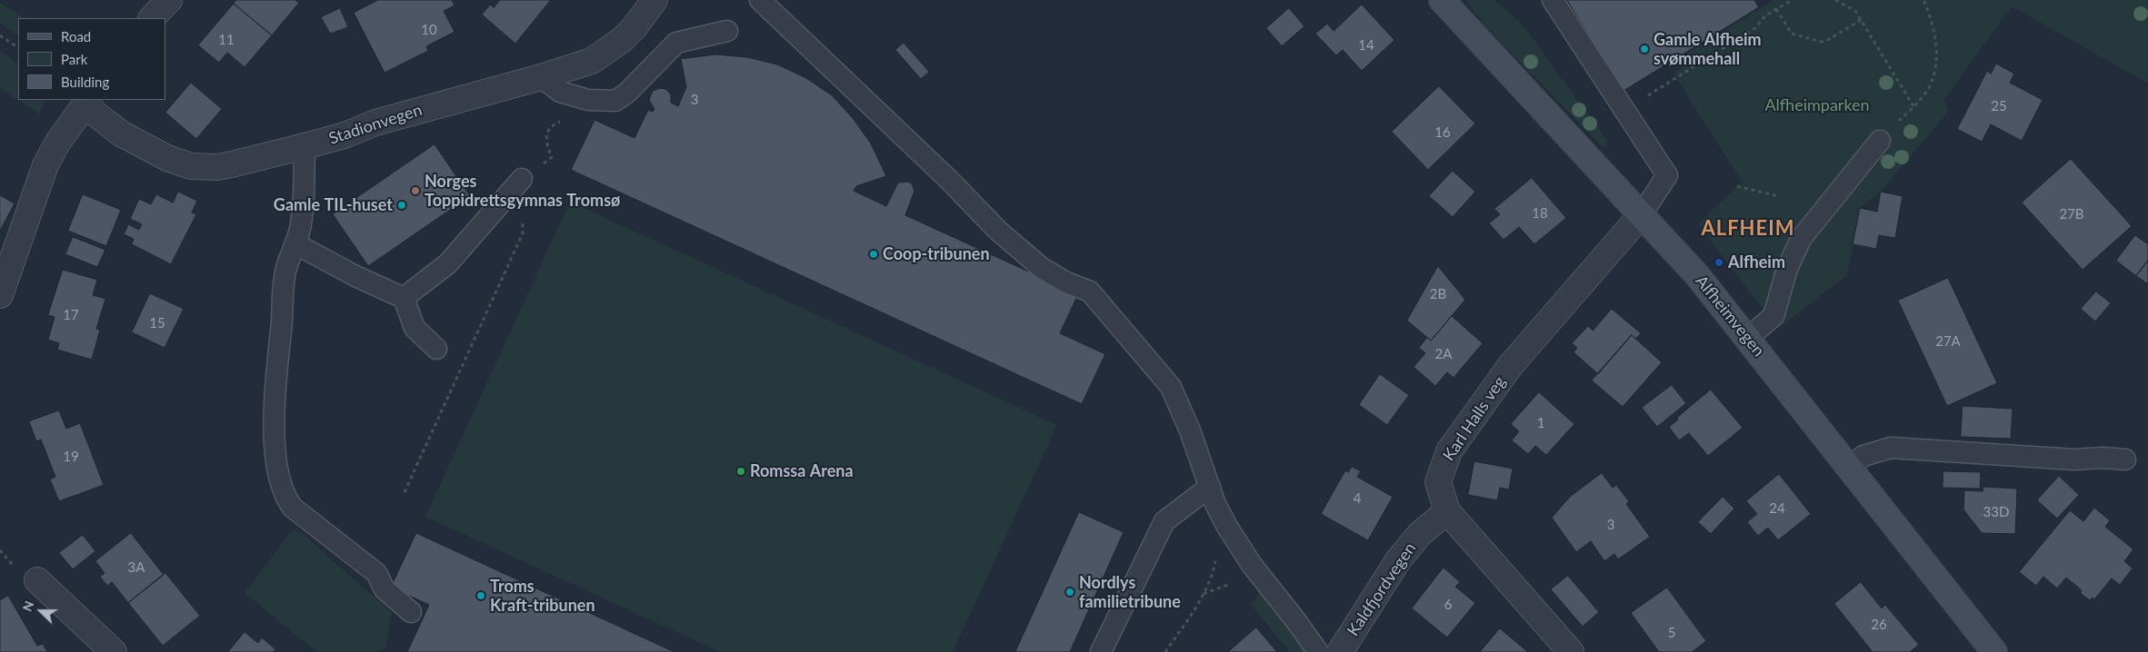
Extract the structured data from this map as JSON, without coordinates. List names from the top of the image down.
{
  "streets": {
    "street": [
      "Stadionvegen",
      "Alfheimvegen",
      "Karl Halls veg",
      "Kaldfjordvegen"
    ]
  },
  "crossings": [
    ["Alfheimvegen", "Karl Halls veg"],
    ["Karl Halls veg", "Kaldfjordvegen"]
  ],
  "districts": ["ALFHEIM"],
  "parks": ["Alfheimparken"],
  "places": [
    "Gamle Alfheim svømmehall",
    "Norges Toppidrettsgymnas Tromsø",
    "Gamle TIL-huset",
    "Coop-tribunen",
    "Alfheim",
    "Romssa Arena",
    "Nordlys familietribune",
    "Troms Kraft-tribunen"
  ],
  "house_numbers": [
    "10",
    "11",
    "14",
    "3",
    "25",
    "16",
    "18",
    "27B",
    "2B",
    "17",
    "15",
    "27A",
    "2A",
    "1",
    "19",
    "4",
    "24",
    "33D",
    "3",
    "3A",
    "6",
    "26",
    "5"
  ],
  "legend": ["Road", "Park", "Building"],
  "north": "left"
}
